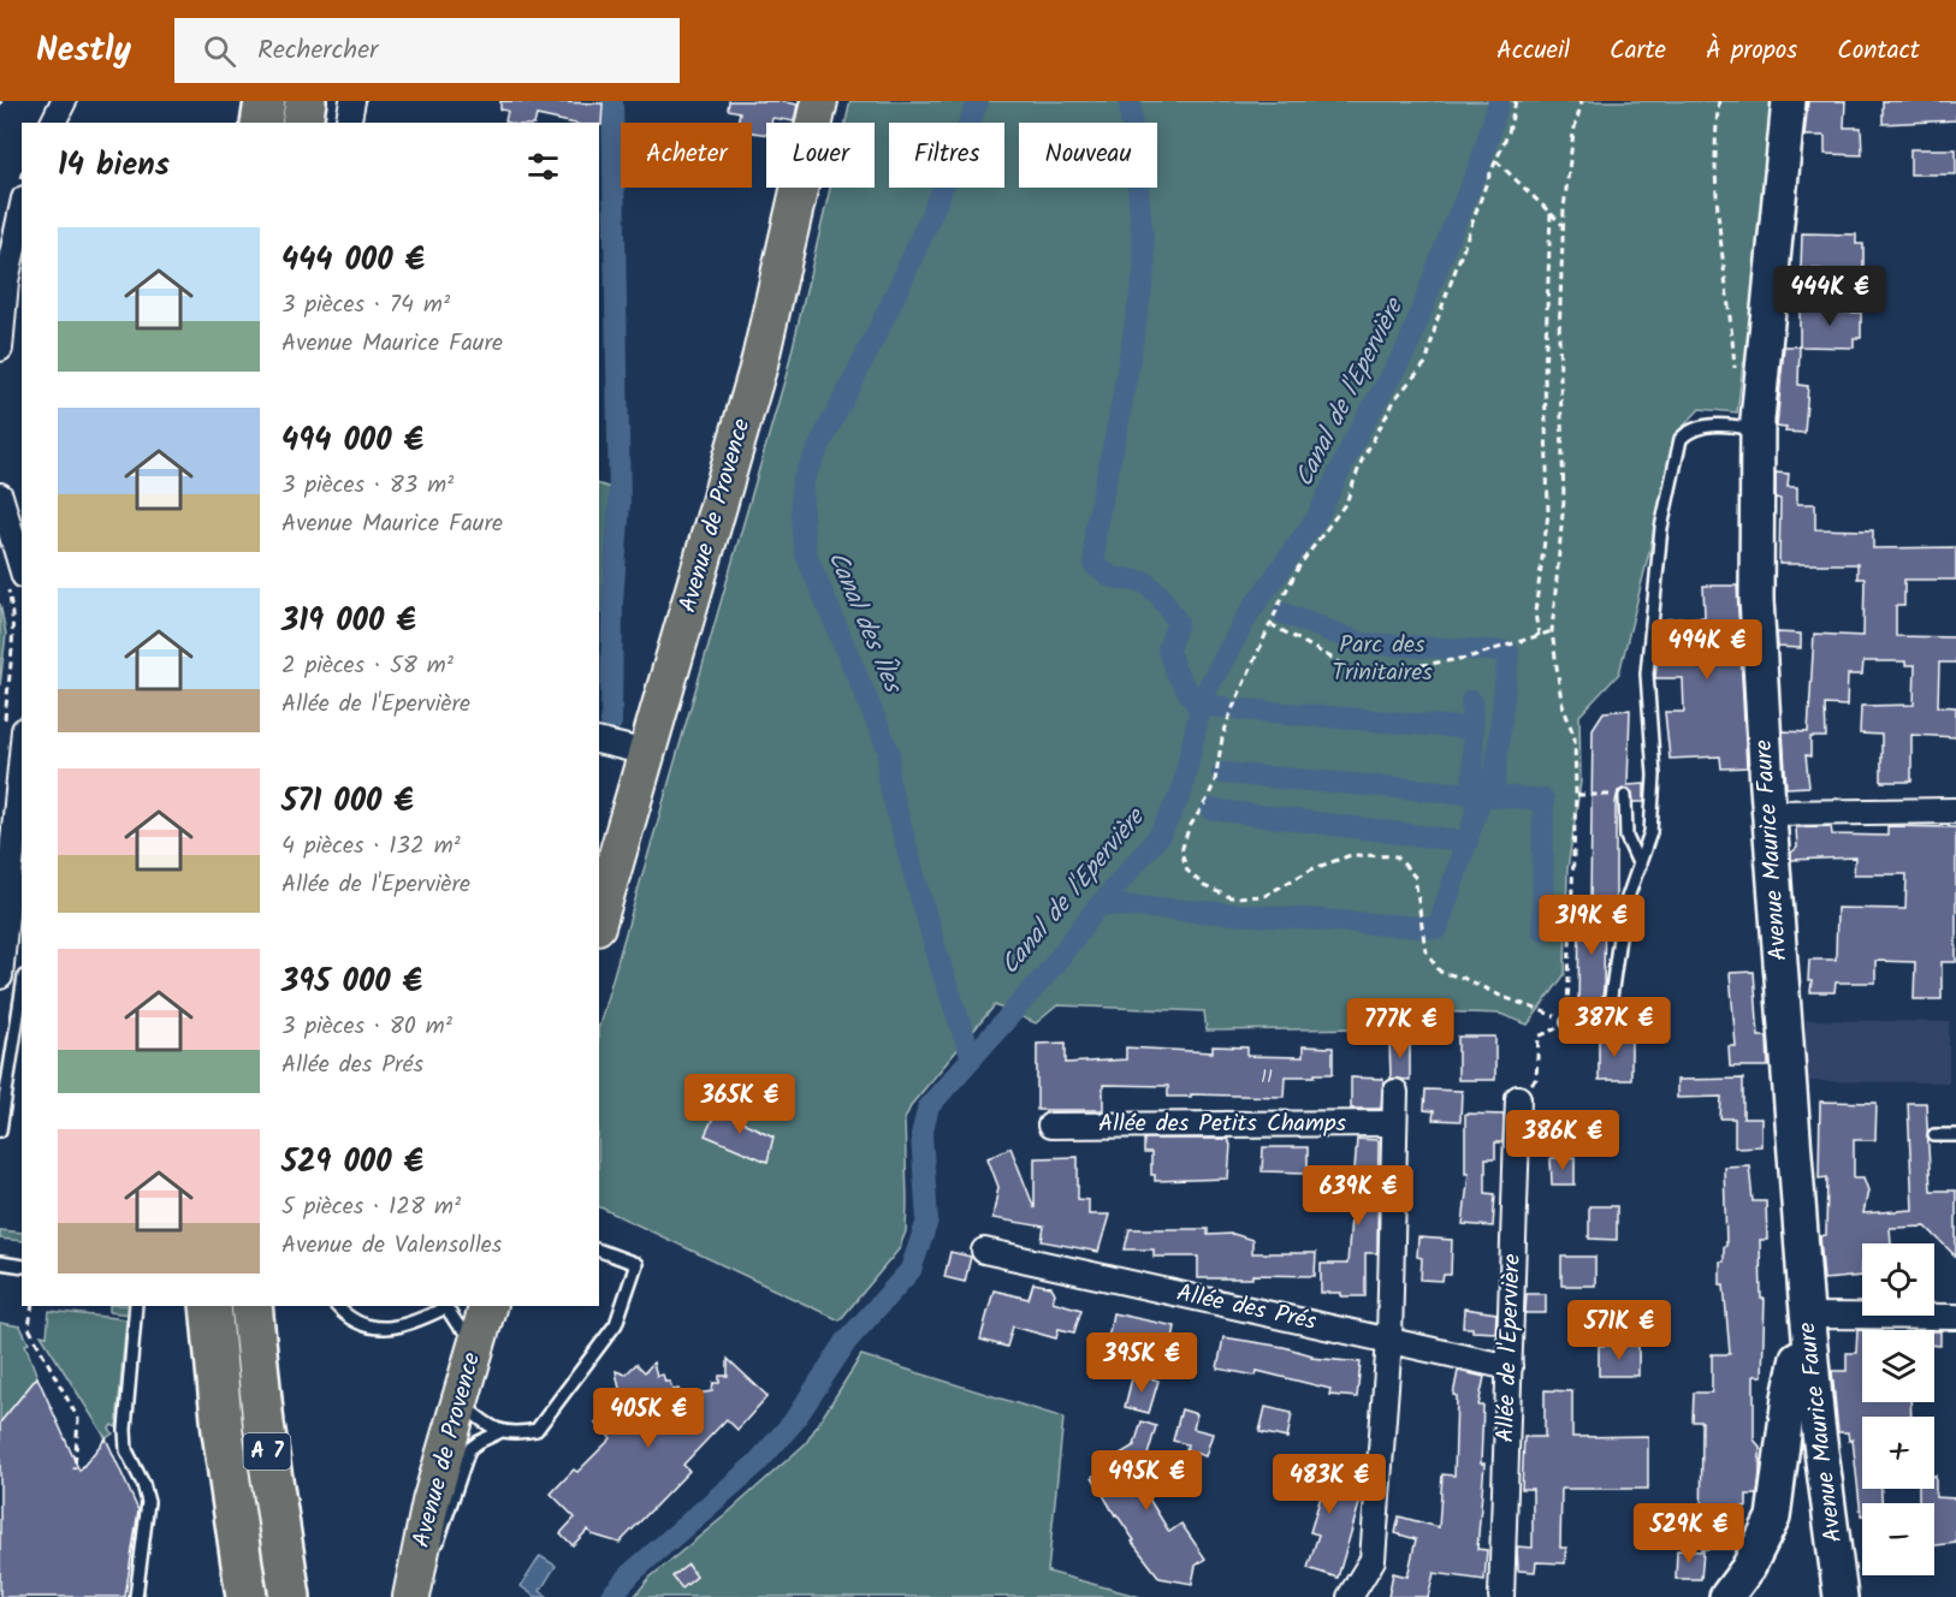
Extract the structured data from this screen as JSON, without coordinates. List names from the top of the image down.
{
  "streets": {
    "highway": ["A 7"],
    "main road": ["Avenue de Provence"],
    "street": [
      "Avenue Maurice Faure",
      "Allée des Petits Champs",
      "Allée des Prés",
      "Allée de l'Epervière"
    ]
  },
  "crossings": [
    ["Allée des Prés", "Allée de l'Epervière"]
  ],
  "water": ["Canal de l'Epervière", "Canal des Îles"],
  "parks": ["Parc des Trinitaires"],
  "house_numbers": ["11"],
  "page": {
    "header": "Nestly",
    "search": "Rechercher",
    "nav": [
      "Accueil",
      "Carte",
      "À propos",
      "Contact"
    ],
    "chip": [
      "Acheter",
      "Louer",
      "Filtres",
      "Nouveau"
    ],
    "heading": "14 biens",
    "list": [
      {
        "name": "444 000 €",
        "note": "3 pièces · 74 m² · Avenue Maurice Faure"
      },
      {
        "name": "494 000 €",
        "note": "3 pièces · 83 m² · Avenue Maurice Faure"
      },
      {
        "name": "319 000 €",
        "note": "2 pièces · 58 m² · Allée de l'Epervière"
      },
      {
        "name": "571 000 €",
        "note": "4 pièces · 132 m² · Allée de l'Epervière"
      },
      {
        "name": "395 000 €",
        "note": "3 pièces · 80 m² · Allée des Prés"
      },
      {
        "name": "529 000 €",
        "note": "5 pièces · 128 m² · Avenue de Valensolles"
      }
    ],
    "price": [
      "444K €",
      "494K €",
      "319K €",
      "387K €",
      "777K €",
      "365K €",
      "386K €",
      "639K €",
      "571K €",
      "395K €",
      "405K €",
      "495K €",
      "483K €",
      "529K €"
    ],
    "map_buttons": ["+", "−"]
  }
}
